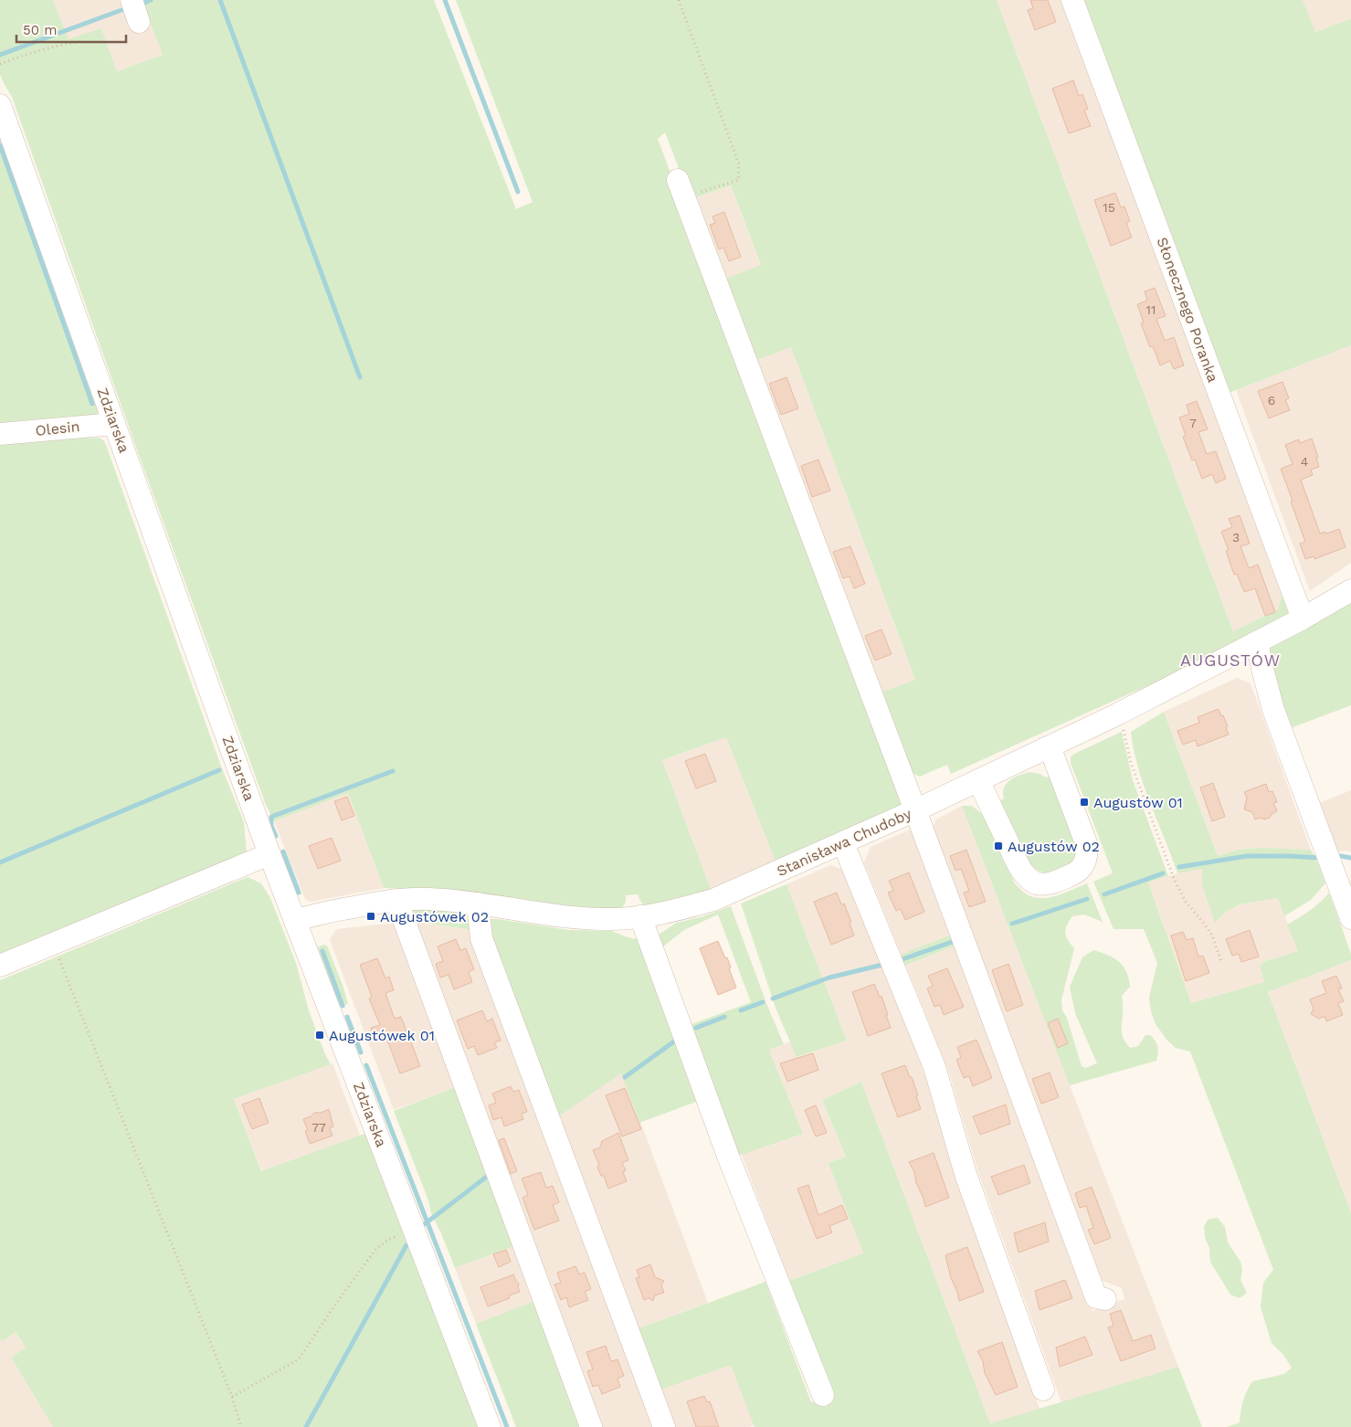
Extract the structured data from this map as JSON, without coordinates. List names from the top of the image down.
{
  "streets": {
    "street": [
      "Słonecznego Poranka",
      "Zdziarska",
      "Olesin",
      "Stanisława Chudoby"
    ]
  },
  "crossings": [
    ["Słonecznego Poranka", "Stanisława Chudoby"],
    ["Zdziarska", "Olesin"],
    ["Zdziarska", "Stanisława Chudoby"]
  ],
  "districts": ["AUGUSTÓW"],
  "places": {
    "transit": [
      "Augustów 01",
      "Augustów 02",
      "Augustówek 02",
      "Augustówek 01"
    ]
  },
  "house_numbers": [
    "15",
    "11",
    "6",
    "7",
    "4",
    "3",
    "77"
  ],
  "scale_bar": "50 m"
}
